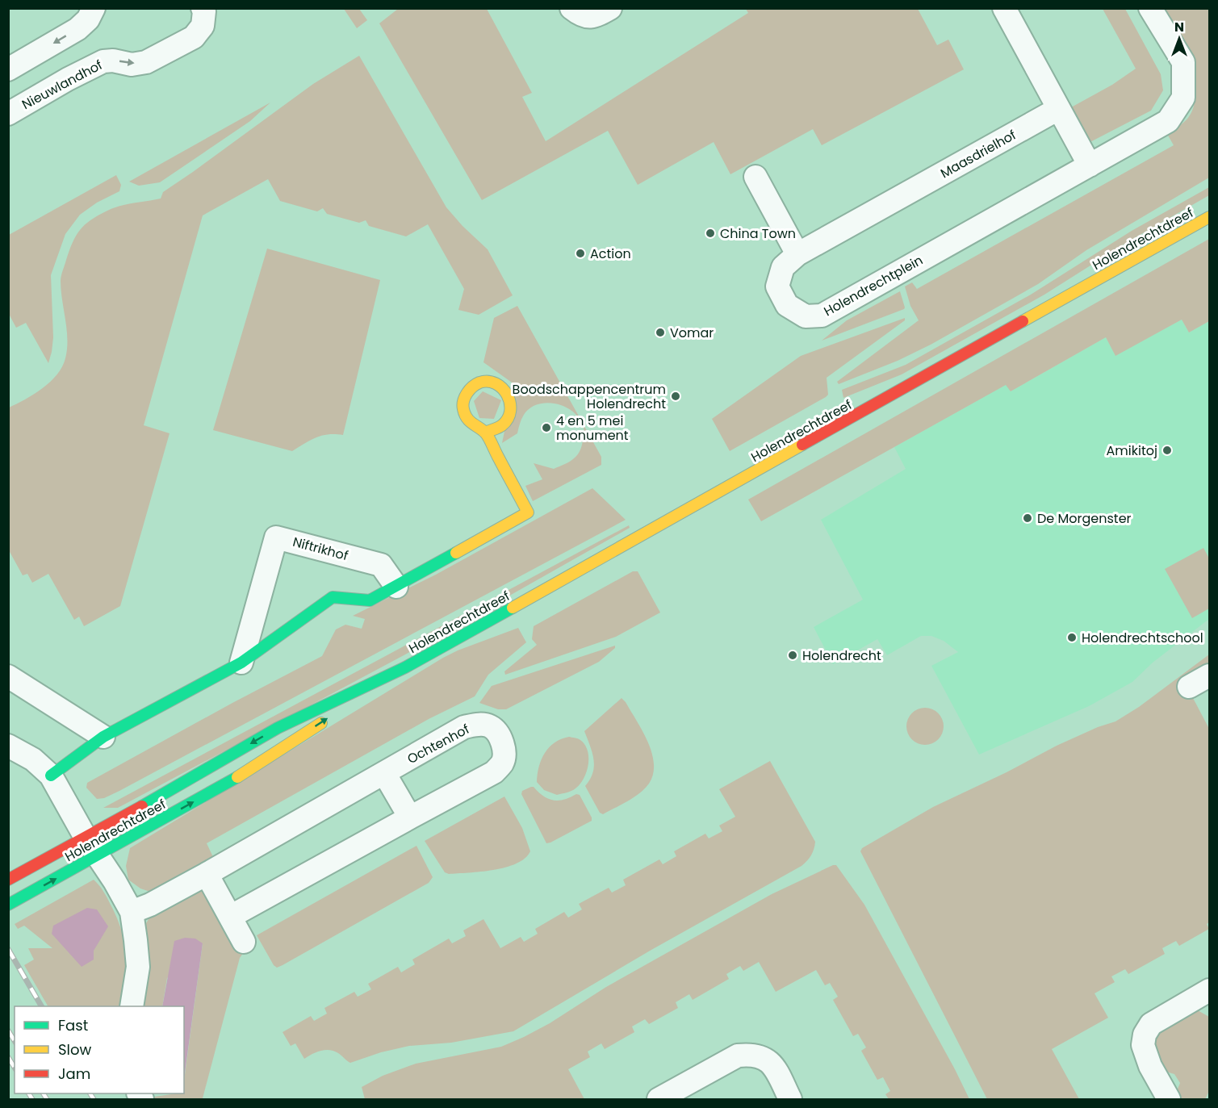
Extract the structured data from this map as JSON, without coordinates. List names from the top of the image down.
{
  "streets": {
    "main road": ["Holendrechtdreef"],
    "street": [
      "Nieuwlandhof",
      "Maasdrielhof",
      "Holendrechtplein",
      "Niftrikhof",
      "Ochtenhof"
    ]
  },
  "crossings": [
    ["Maasdrielhof", "Holendrechtplein"]
  ],
  "one_way": ["Nieuwlandhof"],
  "places": [
    "China Town",
    "Action",
    "Vomar",
    "Boodschappencentrum Holendrecht",
    "4 en 5 mei monument",
    "Amikitoj",
    "De Morgenster",
    "Holendrechtschool",
    "Holendrecht"
  ],
  "legend": ["Fast", "Slow", "Jam"],
  "north": "top"
}
